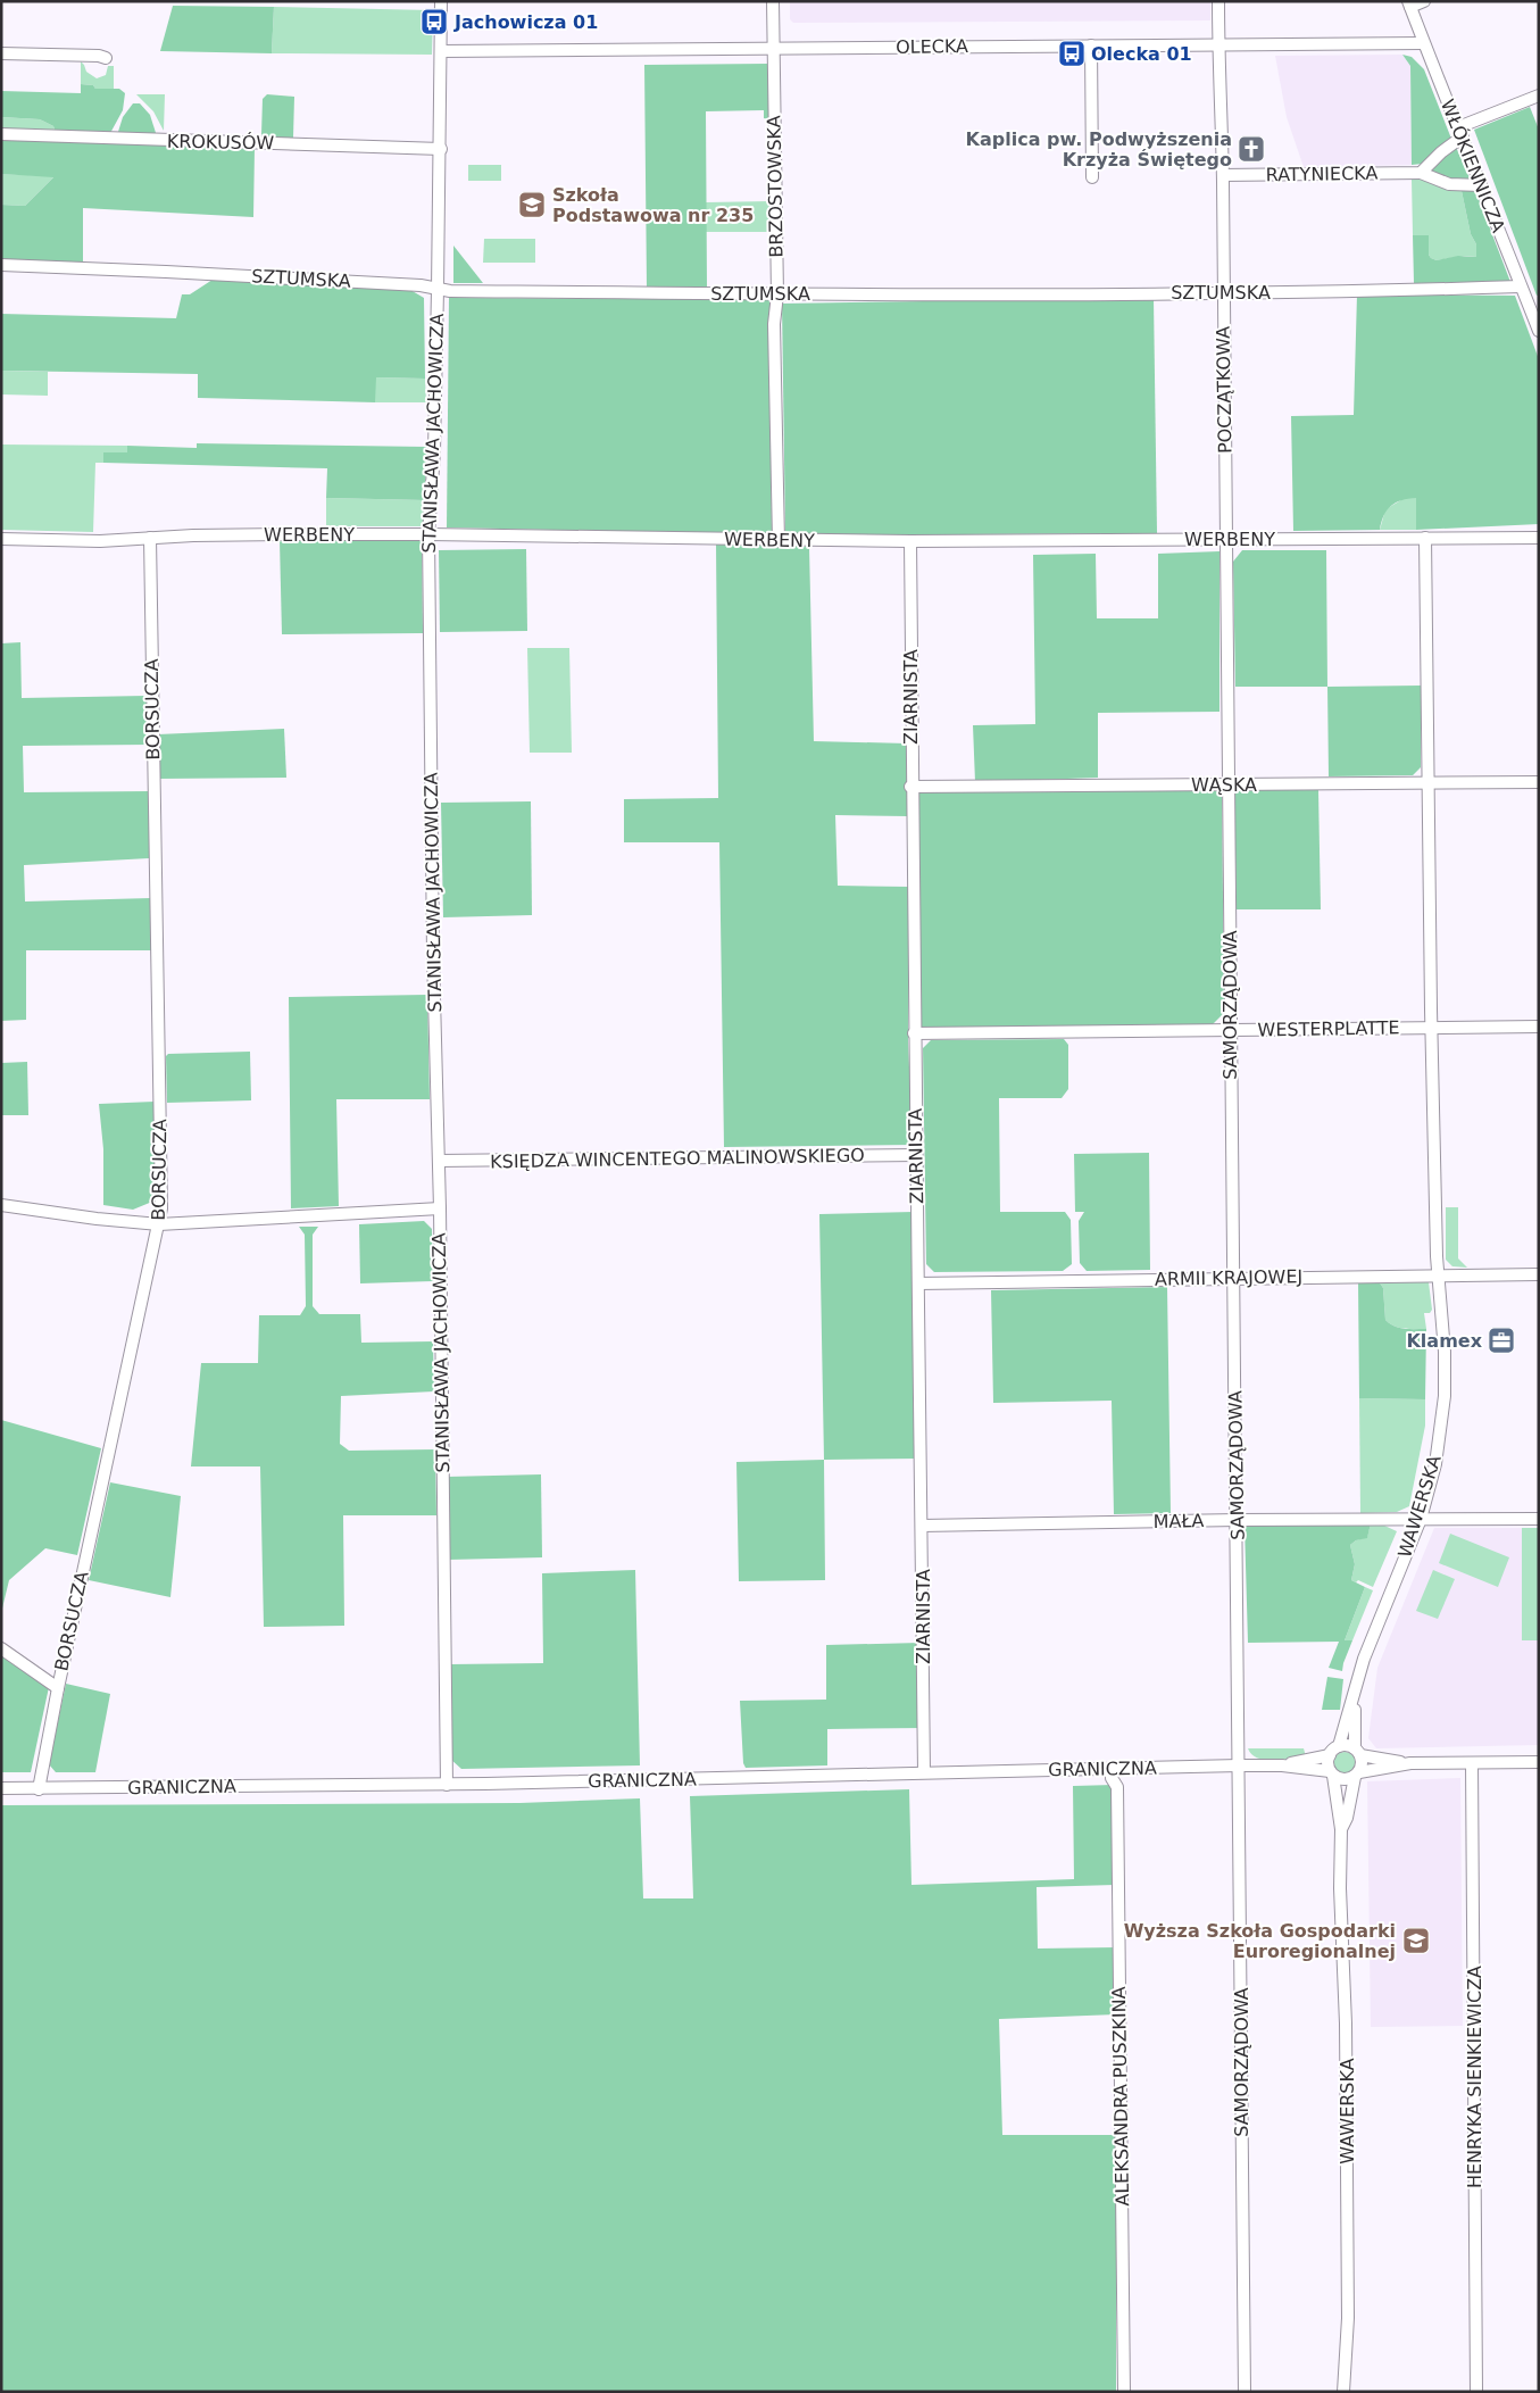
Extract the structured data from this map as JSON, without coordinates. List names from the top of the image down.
{
  "streets": {
    "street": [
      "OLECKA",
      "KROKUSÓW",
      "WŁÓKIENNICZA",
      "RATYNIECKA",
      "BRZOSTOWSKA",
      "SZTUMSKA",
      "POCZĄTKOWA",
      "STANISŁAWA JACHOWICZA",
      "WERBENY",
      "ZIARNISTA",
      "BORSUCZA",
      "WĄSKA",
      "SAMORZĄDOWA",
      "WESTERPLATTE",
      "KSIĘDZA WINCENTEGO MALINOWSKIEGO",
      "ARMII KRAJOWEJ",
      "WAWERSKA",
      "MAŁA",
      "GRANICZNA",
      "HENRYKA SIENKIEWICZA",
      "ALEKSANDRA PUSZKINA"
    ]
  },
  "crossings": [
    ["OLECKA", "WŁÓKIENNICZA"],
    ["OLECKA", "BRZOSTOWSKA"],
    ["OLECKA", "POCZĄTKOWA"],
    ["OLECKA", "STANISŁAWA JACHOWICZA"],
    ["KROKUSÓW", "STANISŁAWA JACHOWICZA"],
    ["WŁÓKIENNICZA", "RATYNIECKA"],
    ["WŁÓKIENNICZA", "SZTUMSKA"],
    ["RATYNIECKA", "POCZĄTKOWA"],
    ["BRZOSTOWSKA", "SZTUMSKA"],
    ["BRZOSTOWSKA", "WERBENY"],
    ["SZTUMSKA", "POCZĄTKOWA"],
    ["SZTUMSKA", "STANISŁAWA JACHOWICZA"],
    ["POCZĄTKOWA", "WERBENY"],
    ["POCZĄTKOWA", "SAMORZĄDOWA"],
    ["STANISŁAWA JACHOWICZA", "WERBENY"],
    ["STANISŁAWA JACHOWICZA", "KSIĘDZA WINCENTEGO MALINOWSKIEGO"],
    ["STANISŁAWA JACHOWICZA", "GRANICZNA"],
    ["WERBENY", "ZIARNISTA"],
    ["WERBENY", "BORSUCZA"],
    ["WERBENY", "SAMORZĄDOWA"],
    ["WERBENY", "WAWERSKA"],
    ["ZIARNISTA", "WĄSKA"],
    ["ZIARNISTA", "WESTERPLATTE"],
    ["ZIARNISTA", "KSIĘDZA WINCENTEGO MALINOWSKIEGO"],
    ["ZIARNISTA", "ARMII KRAJOWEJ"],
    ["ZIARNISTA", "MAŁA"],
    ["ZIARNISTA", "GRANICZNA"],
    ["BORSUCZA", "GRANICZNA"],
    ["WĄSKA", "SAMORZĄDOWA"],
    ["WĄSKA", "WAWERSKA"],
    ["SAMORZĄDOWA", "WESTERPLATTE"],
    ["SAMORZĄDOWA", "ARMII KRAJOWEJ"],
    ["SAMORZĄDOWA", "MAŁA"],
    ["SAMORZĄDOWA", "GRANICZNA"],
    ["WESTERPLATTE", "WAWERSKA"],
    ["ARMII KRAJOWEJ", "WAWERSKA"],
    ["WAWERSKA", "MAŁA"],
    ["WAWERSKA", "GRANICZNA"],
    ["GRANICZNA", "ALEKSANDRA PUSZKINA"]
  ],
  "places": {
    "bus stop": ["Jachowicza 01", "Olecka 01"],
    "church": ["Kaplica pw. Podwyższenia Krzyża Świętego"],
    "school or university": ["Szkoła Podstawowa nr 235", "Wyższa Szkoła Gospodarki Euroregionalnej"],
    "office": ["Klamex"]
  }
}
